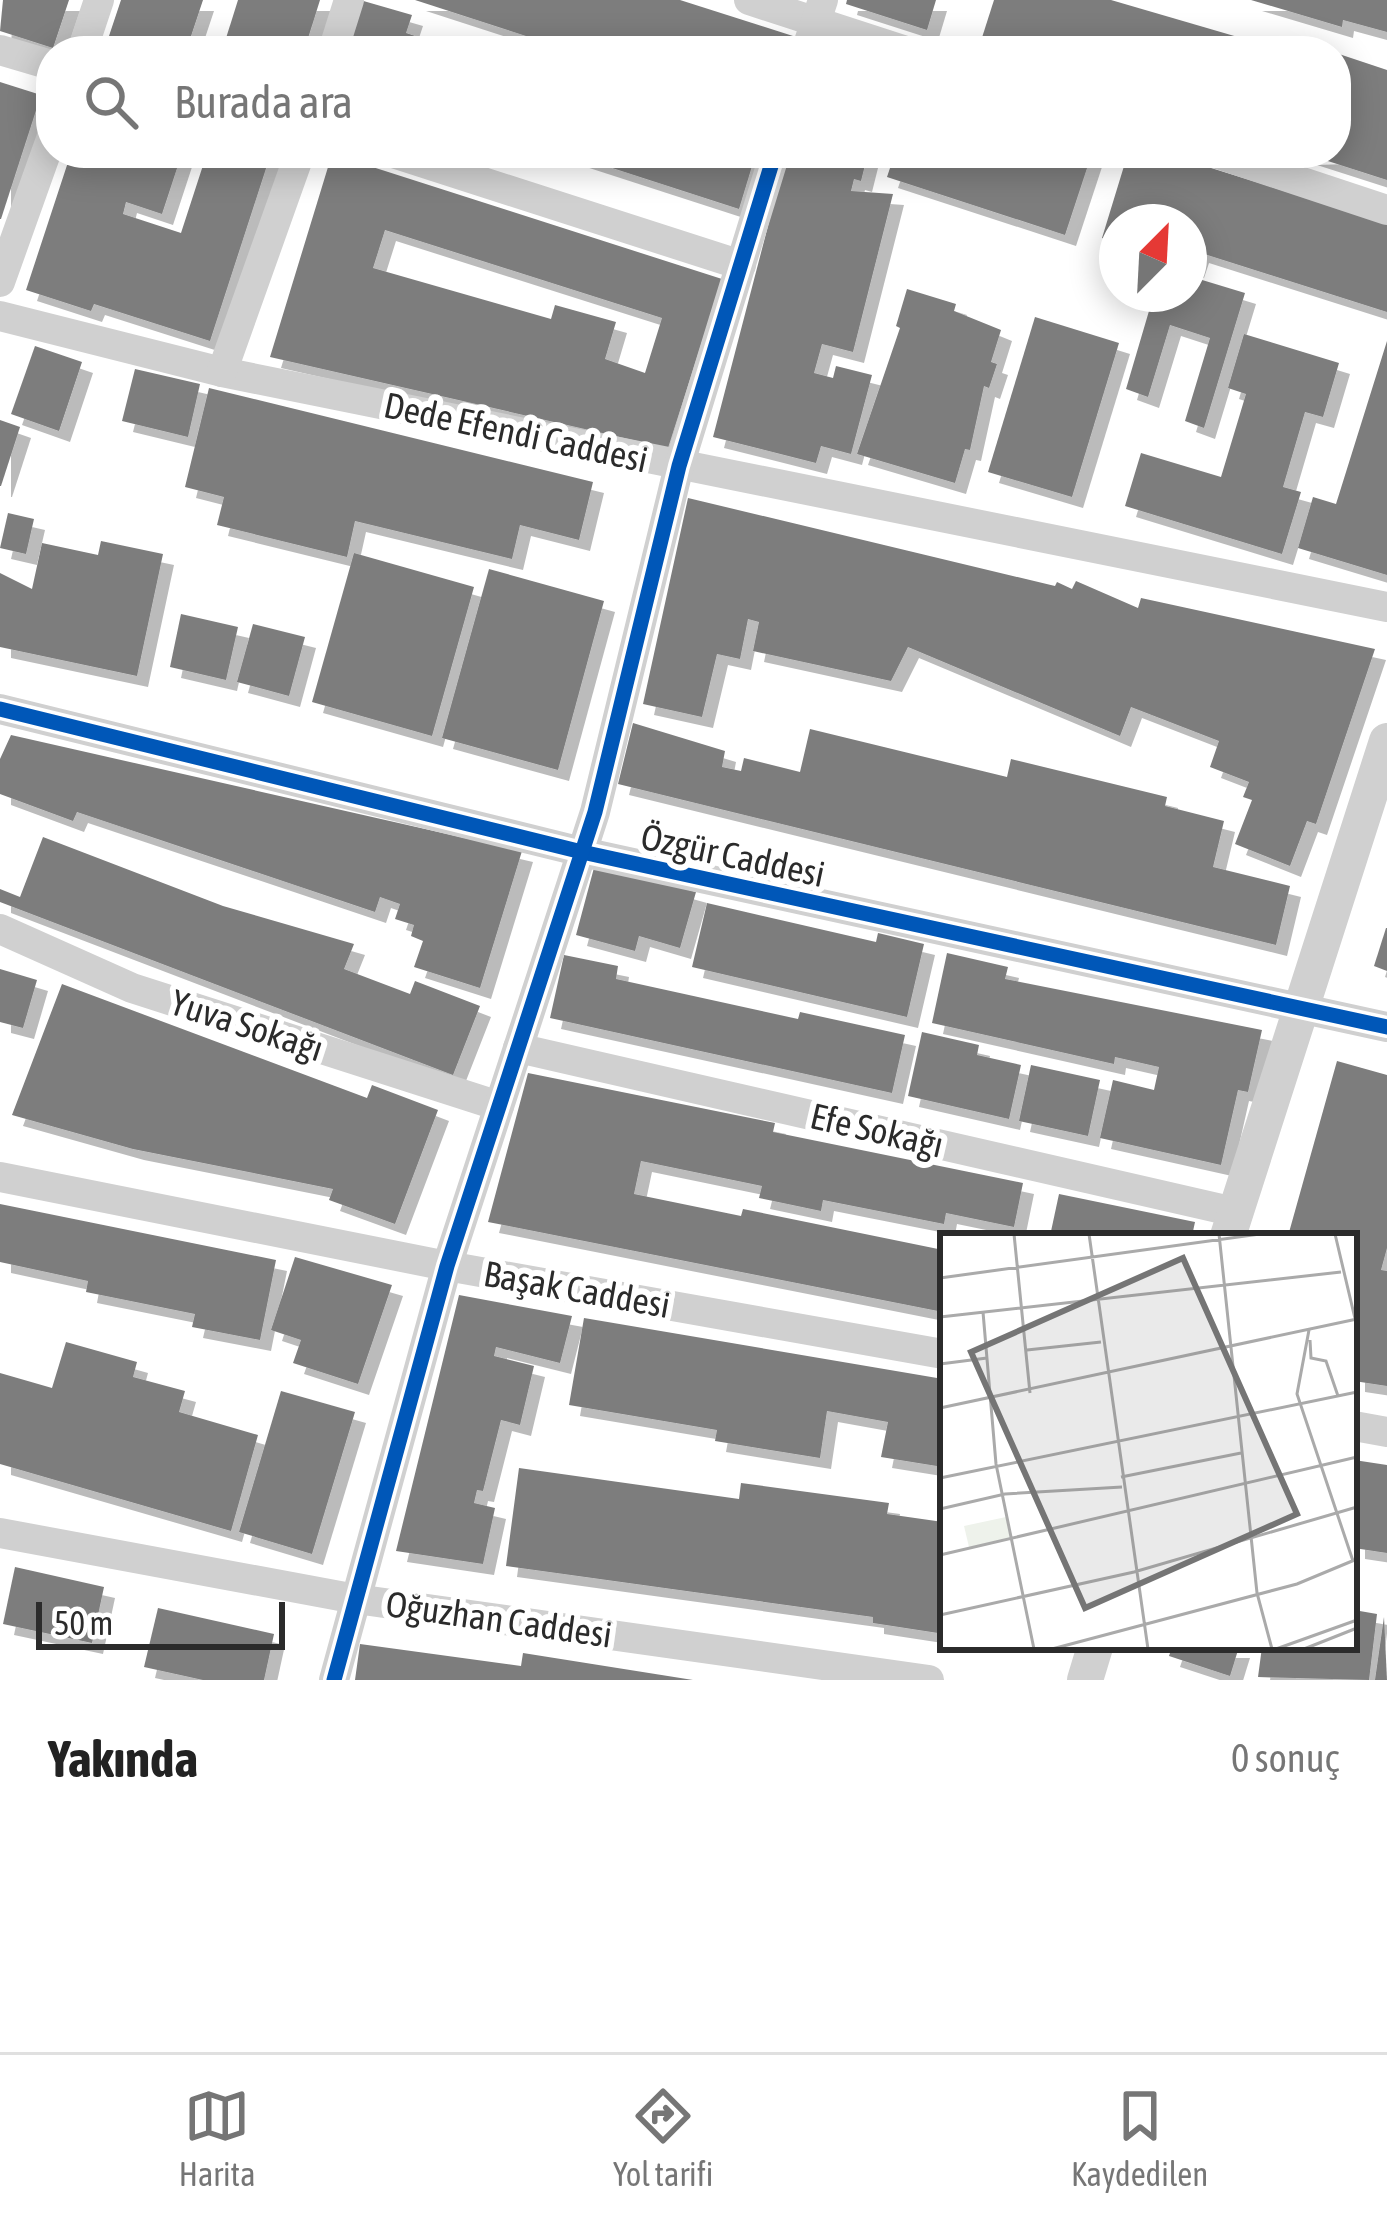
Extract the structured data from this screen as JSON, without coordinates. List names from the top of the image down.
{
  "streets": {
    "street": [
      "Dede Efendi Caddesi",
      "Özgür Caddesi",
      "Yuva Sokağı",
      "Efe Sokağı",
      "Başak Caddesi",
      "Oğuzhan Caddesi"
    ]
  },
  "scale_bar": "50 m",
  "north": "top right",
  "page": {
    "search": "Burada ara",
    "scale": "50 m",
    "heading": ["Yakında", "0 sonuç"],
    "nav": ["Harita", "Yol tarifi", "Kaydedilen"]
  }
}
